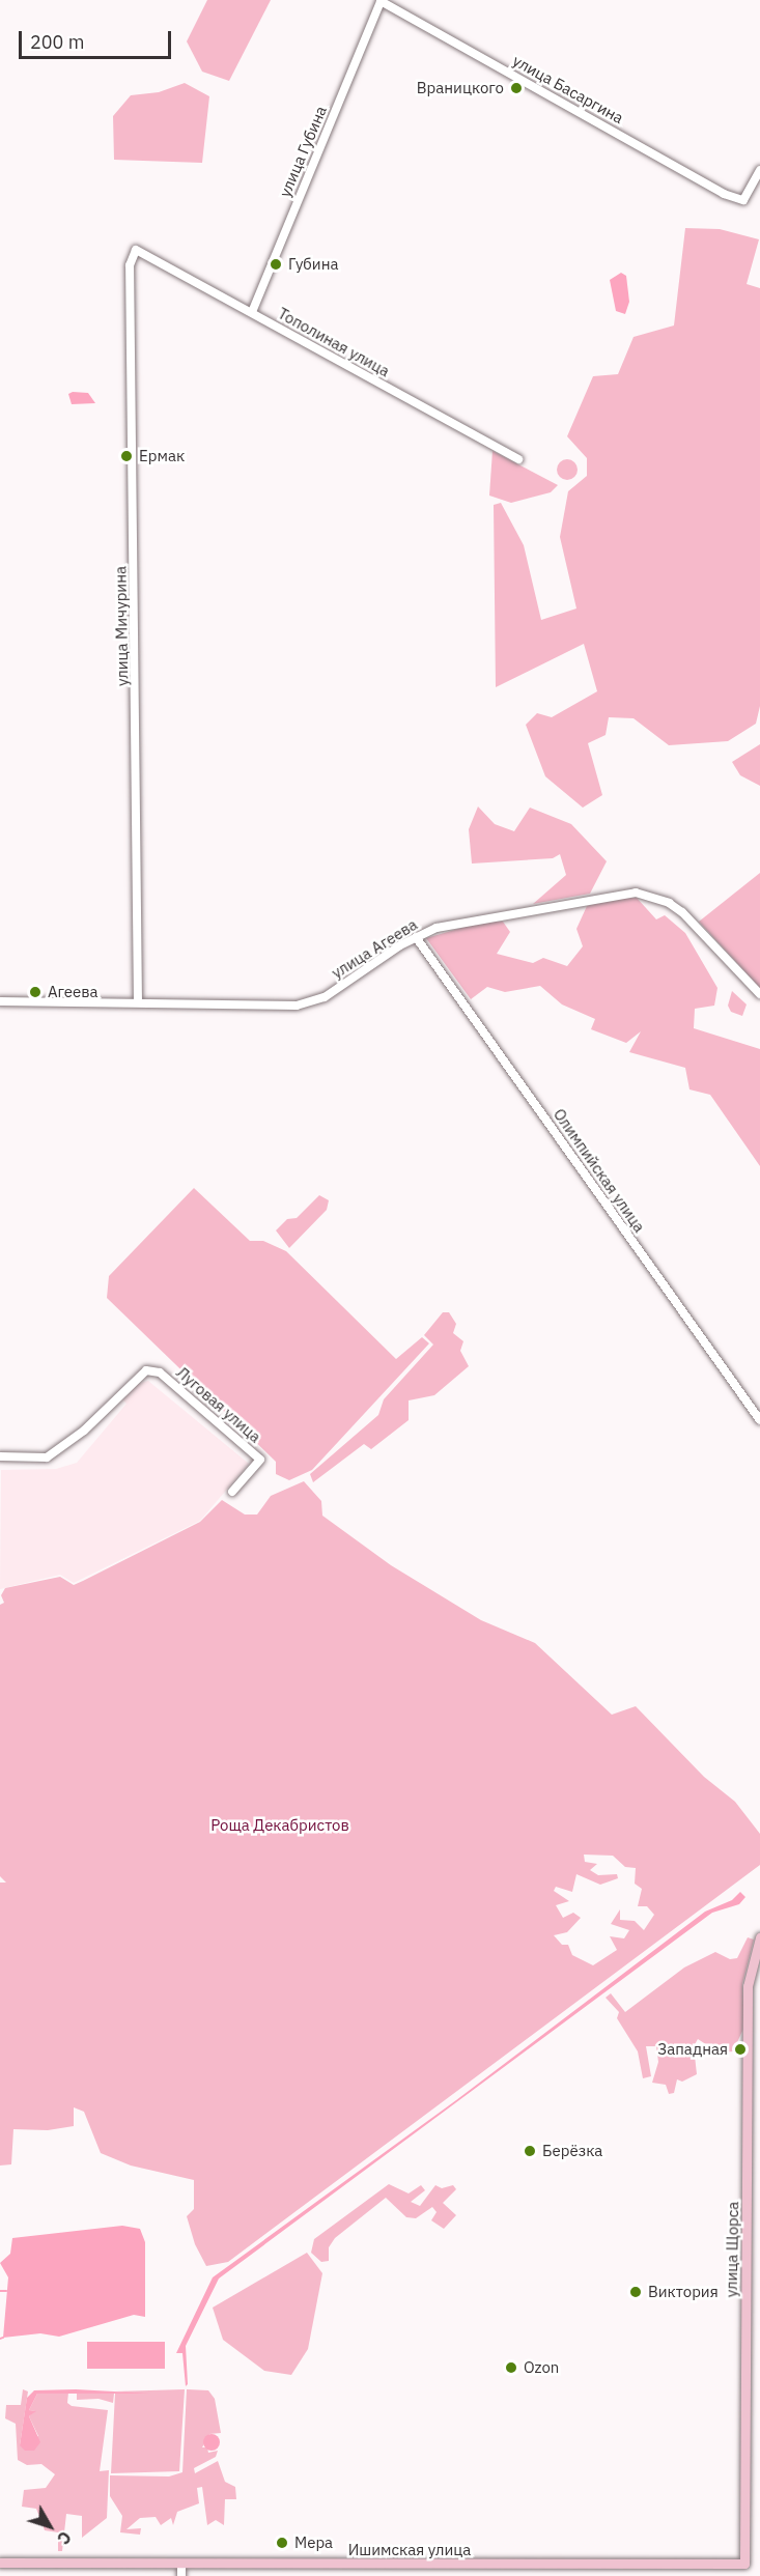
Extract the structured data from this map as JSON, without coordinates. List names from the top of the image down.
{
  "streets": {
    "main road": ["улица Щорса", "Ишимская улица"],
    "street": [
      "улица Басаргина",
      "улица Губина",
      "Тополиная улица",
      "улица Мичурина",
      "улица Агеева",
      "Олимпийская улица",
      "Луговая улица"
    ]
  },
  "crossings": [
    ["улица Басаргина", "улица Губина"],
    ["улица Губина", "Тополиная улица"],
    ["Тополиная улица", "улица Мичурина"],
    ["улица Мичурина", "улица Агеева"],
    ["улица Агеева", "Олимпийская улица"],
    ["улица Щорса", "Ишимская улица"]
  ],
  "parks": ["Роща Декабристов"],
  "places": [
    "Враницкого",
    "Губина",
    "Ермак",
    "Агеева",
    "Западная",
    "Берёзка",
    "Виктория",
    "Ozon",
    "Мера"
  ],
  "scale_bar": "200 m",
  "north": "bottom right"
}
